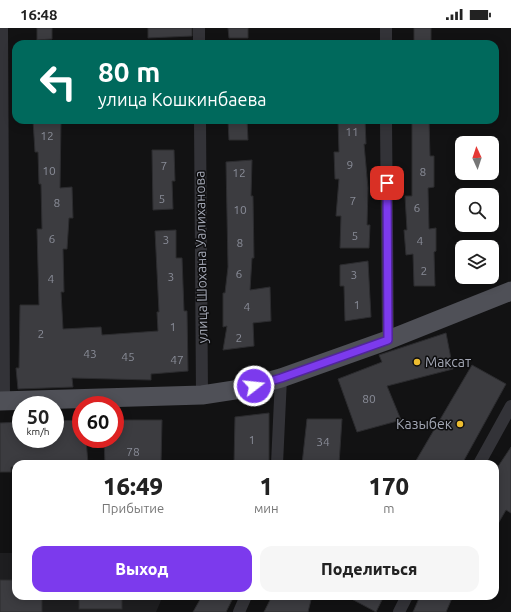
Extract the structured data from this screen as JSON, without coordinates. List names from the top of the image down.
{
  "streets": {
    "street": ["улица Шохана Уалиханова"]
  },
  "places": ["Максат", "Казыбек"],
  "house_numbers": [
    "11",
    "12",
    "9",
    "7",
    "10",
    "8",
    "12",
    "5",
    "7",
    "8",
    "6",
    "10",
    "5",
    "6",
    "3",
    "4",
    "8",
    "2",
    "6",
    "3",
    "3",
    "4",
    "1",
    "4",
    "1",
    "2",
    "2",
    "43",
    "45",
    "47",
    "80",
    "1",
    "34",
    "78"
  ],
  "north": "top",
  "page": {
    "status": "16:48",
    "turn": ["80 m", "улица Кошкинбаева"],
    "speed": "50 km/h",
    "limit": "60",
    "eta": [
      "16:49",
      "Прибытие",
      "1",
      "мин",
      "170",
      "m"
    ],
    "buttons": ["Выход", "Поделиться"]
  }
}
